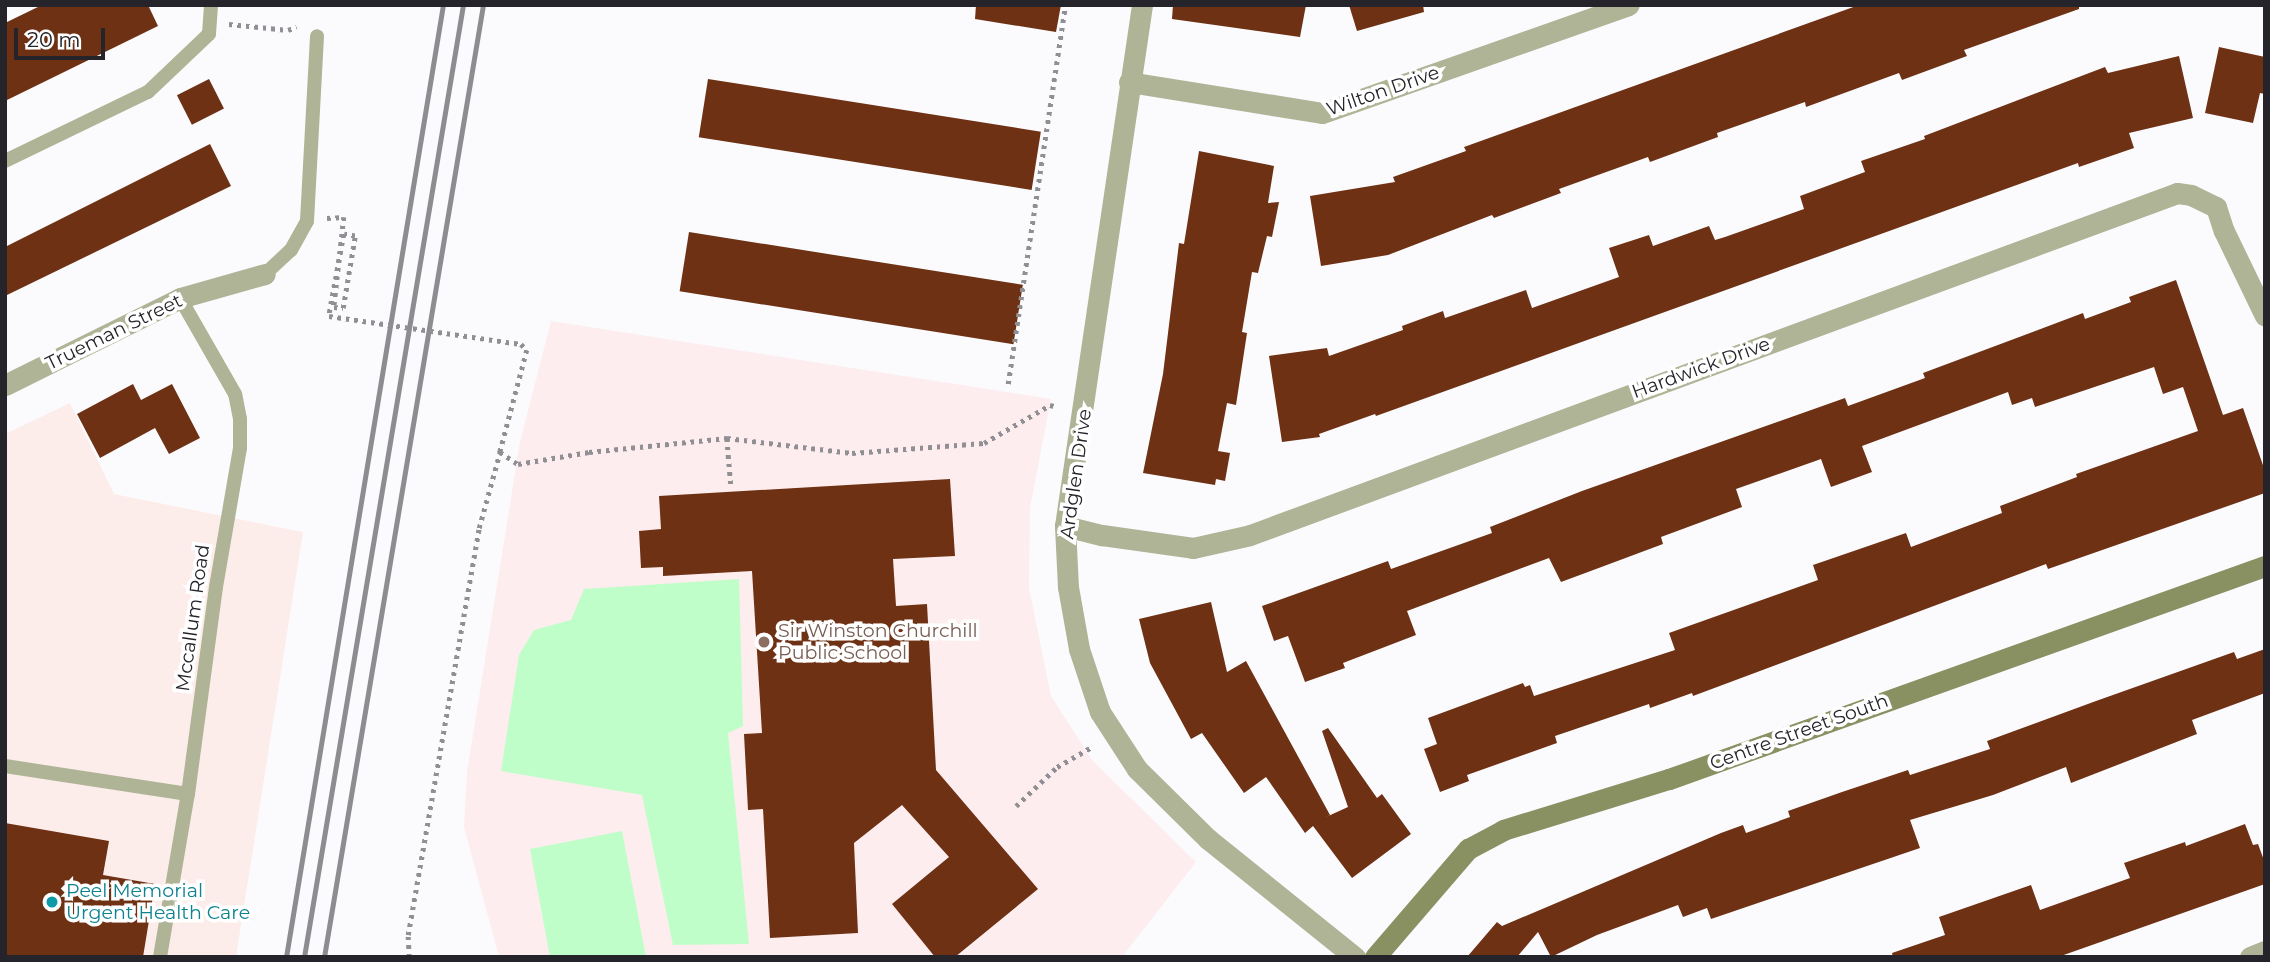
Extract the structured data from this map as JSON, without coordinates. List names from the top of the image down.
{
  "streets": {
    "street": [
      "Wilton Drive",
      "Trueman Street",
      "Hardwick Drive",
      "Ardglen Drive",
      "Centre Street South"
    ],
    "lane": ["Mccallum Road"]
  },
  "crossings": [
    ["Wilton Drive", "Ardglen Drive"],
    ["Trueman Street", "Mccallum Road"],
    ["Hardwick Drive", "Ardglen Drive"]
  ],
  "places": ["Sir Winston Churchill Public School", "Peel Memorial Urgent Health Care"],
  "scale_bar": "20 m"
}
